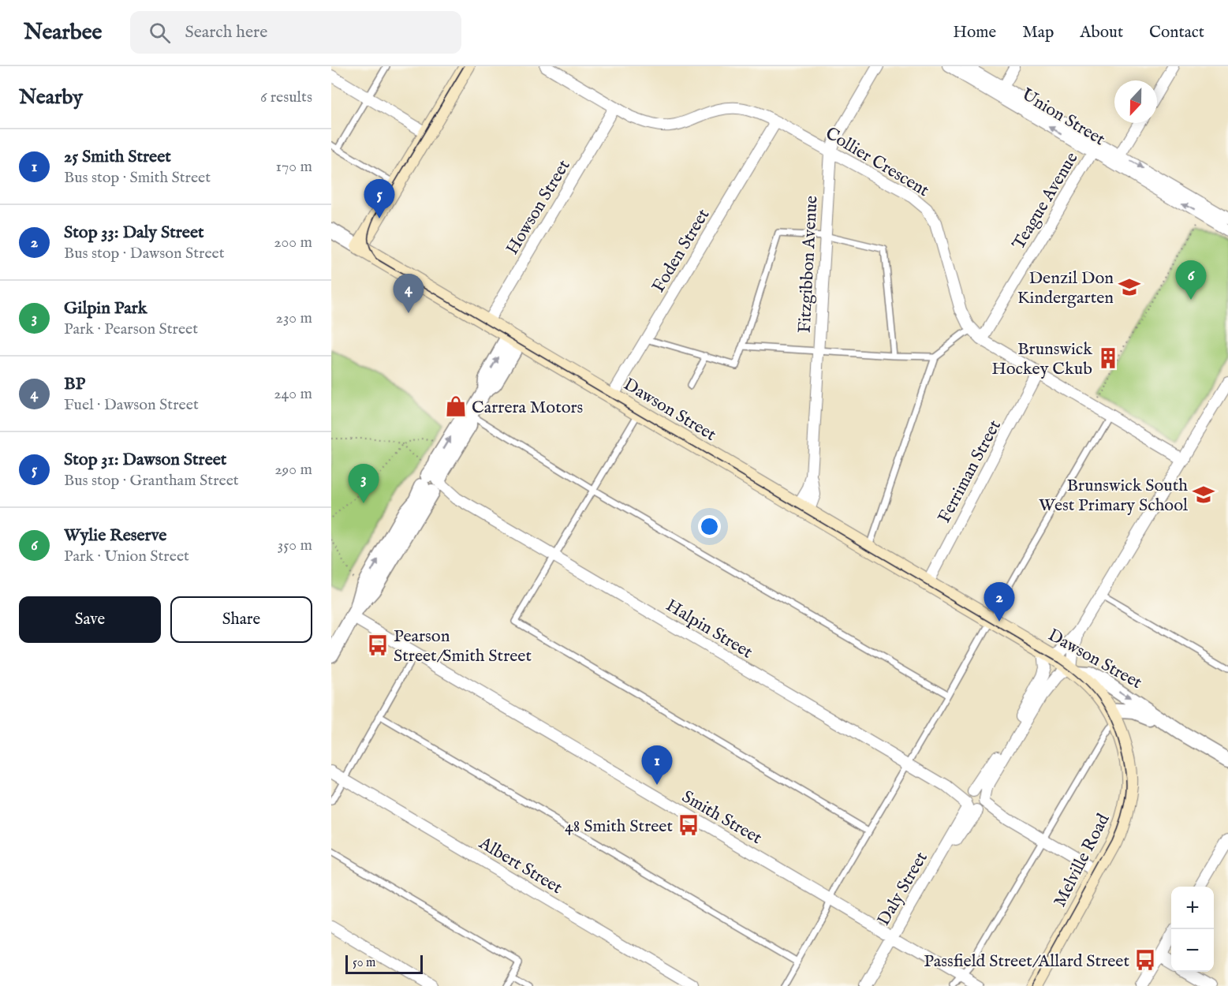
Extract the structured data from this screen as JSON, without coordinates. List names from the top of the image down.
{
  "streets": {
    "main road": ["Dawson Street", "Melville Road"],
    "street": [
      "Union Street",
      "Collier Crescent",
      "Teague Avenue",
      "Howson Street",
      "Foden Street",
      "Fitzgibbon Avenue",
      "Ferriman Street",
      "Halpin Street",
      "Smith Street",
      "Albert Street",
      "Daly Street"
    ]
  },
  "crossings": [
    ["Union Street", "Teague Avenue"],
    ["Collier Crescent", "Teague Avenue"],
    ["Collier Crescent", "Howson Street"],
    ["Collier Crescent", "Foden Street"],
    ["Collier Crescent", "Fitzgibbon Avenue"],
    ["Collier Crescent", "Ferriman Street"],
    ["Howson Street", "Dawson Street"],
    ["Foden Street", "Dawson Street"],
    ["Fitzgibbon Avenue", "Dawson Street"],
    ["Dawson Street", "Ferriman Street"],
    ["Dawson Street", "Melville Road"],
    ["Dawson Street", "Daly Street"],
    ["Halpin Street", "Melville Road"],
    ["Halpin Street", "Daly Street"],
    ["Smith Street", "Daly Street"],
    ["Melville Road", "Daly Street"]
  ],
  "places": {
    "school or university": ["Denzil Don Kindergarten", "Brunswick South West Primary School"],
    "building": ["Brunswick Hockey Ckub"],
    "shop": ["Carrera Motors"],
    "bus stop": ["Pearson Street/Smith Street", "48 Smith Street", "Passfield Street/Allard Street"]
  },
  "scale_bar": "50 m",
  "north": "bottom",
  "page": {
    "header": "Nearbee",
    "search": "Search here",
    "nav": [
      "Home",
      "Map",
      "About",
      "Contact"
    ],
    "heading": ["Nearby", "6 results"],
    "list": [
      {
        "mark": "1",
        "name": "25 Smith Street",
        "note": "Bus stop · Smith Street",
        "value": "170 m"
      },
      {
        "mark": "2",
        "name": "Stop 33: Daly Street",
        "note": "Bus stop · Dawson Street",
        "value": "200 m"
      },
      {
        "mark": "3",
        "name": "Gilpin Park",
        "note": "Park · Pearson Street",
        "value": "230 m"
      },
      {
        "mark": "4",
        "name": "BP",
        "note": "Fuel · Dawson Street",
        "value": "240 m"
      },
      {
        "mark": "5",
        "name": "Stop 31: Dawson Street",
        "note": "Bus stop · Grantham Street",
        "value": "290 m"
      },
      {
        "mark": "6",
        "name": "Wylie Reserve",
        "note": "Park · Union Street",
        "value": "350 m"
      }
    ],
    "pins": [
      "5",
      "6",
      "4",
      "3",
      "2",
      "1"
    ],
    "buttons": ["Save", "Share"],
    "map_buttons": ["+", "−"],
    "scale": "50 m"
  }
}
